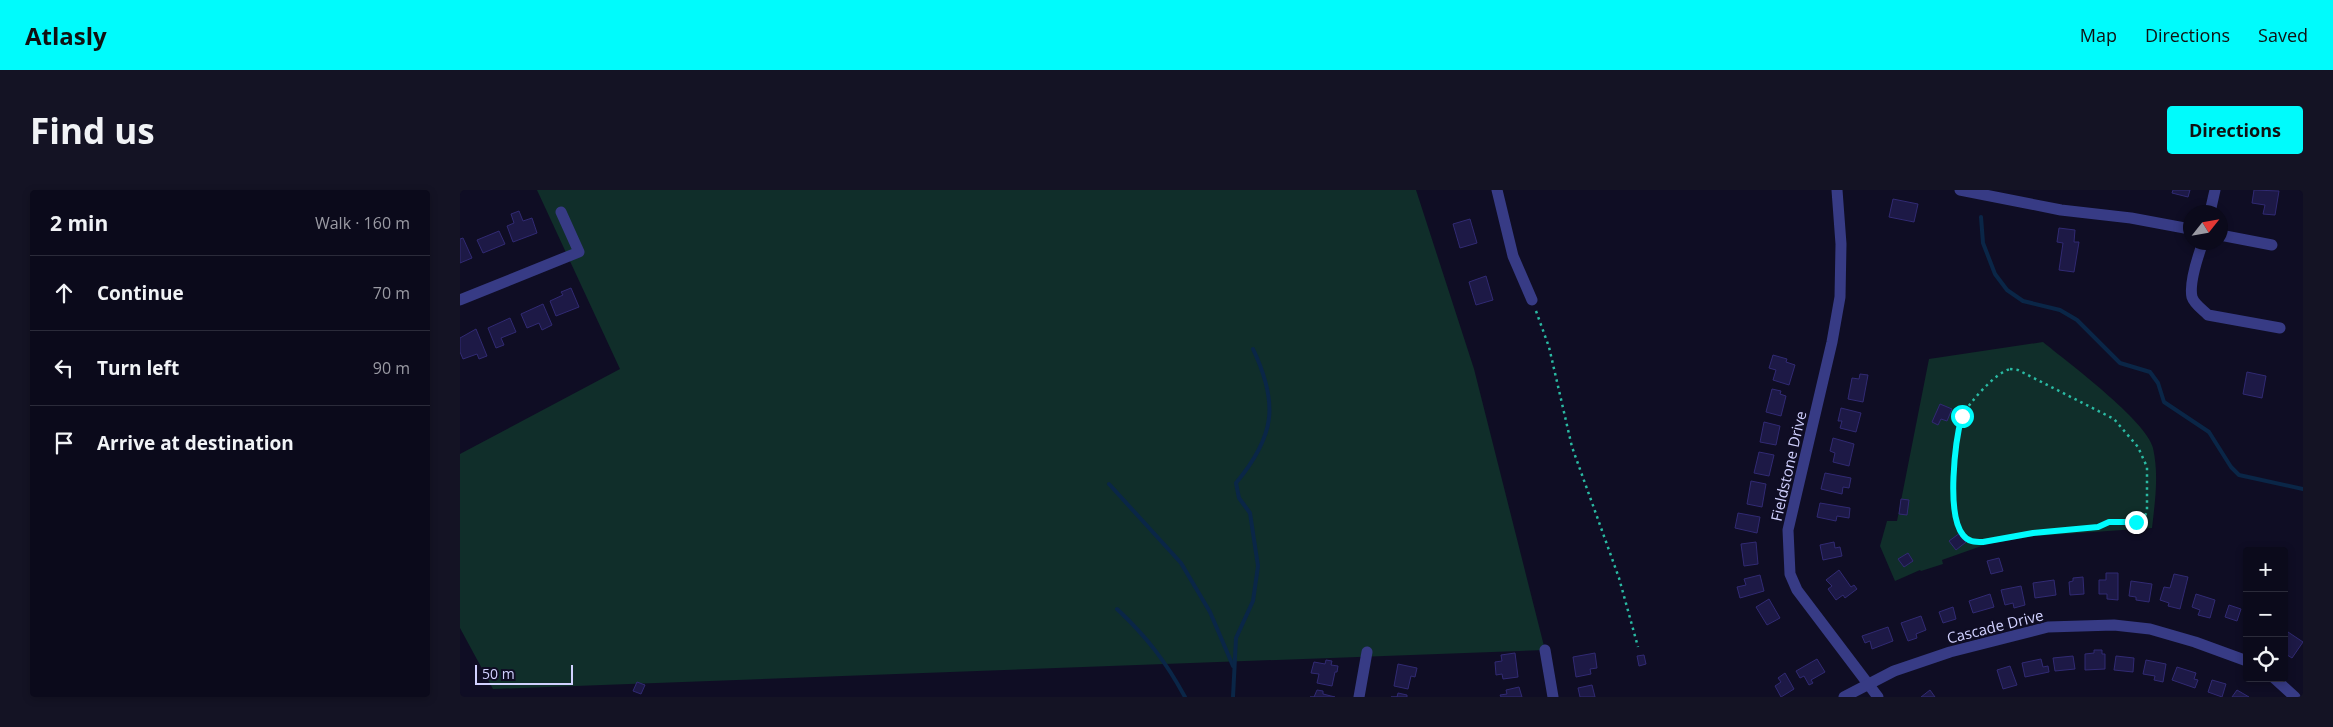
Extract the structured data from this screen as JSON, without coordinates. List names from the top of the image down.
{
  "streets": {
    "street": ["Fieldstone Drive", "Cascade Drive"]
  },
  "crossings": [
    ["Fieldstone Drive", "Cascade Drive"]
  ],
  "scale_bar": "50 m",
  "north": "top right",
  "page": {
    "header": "Atlasly",
    "nav": ["Map", "Directions", "Saved"],
    "buttons": "Directions",
    "title": "Find us",
    "heading": ["2 min", "Walk · 160 m"],
    "list": [
      ["Continue", "70 m"],
      ["Turn left", "90 m"],
      "Arrive at destination"
    ],
    "map_buttons": ["+", "−"],
    "scale": "50 m"
  }
}
